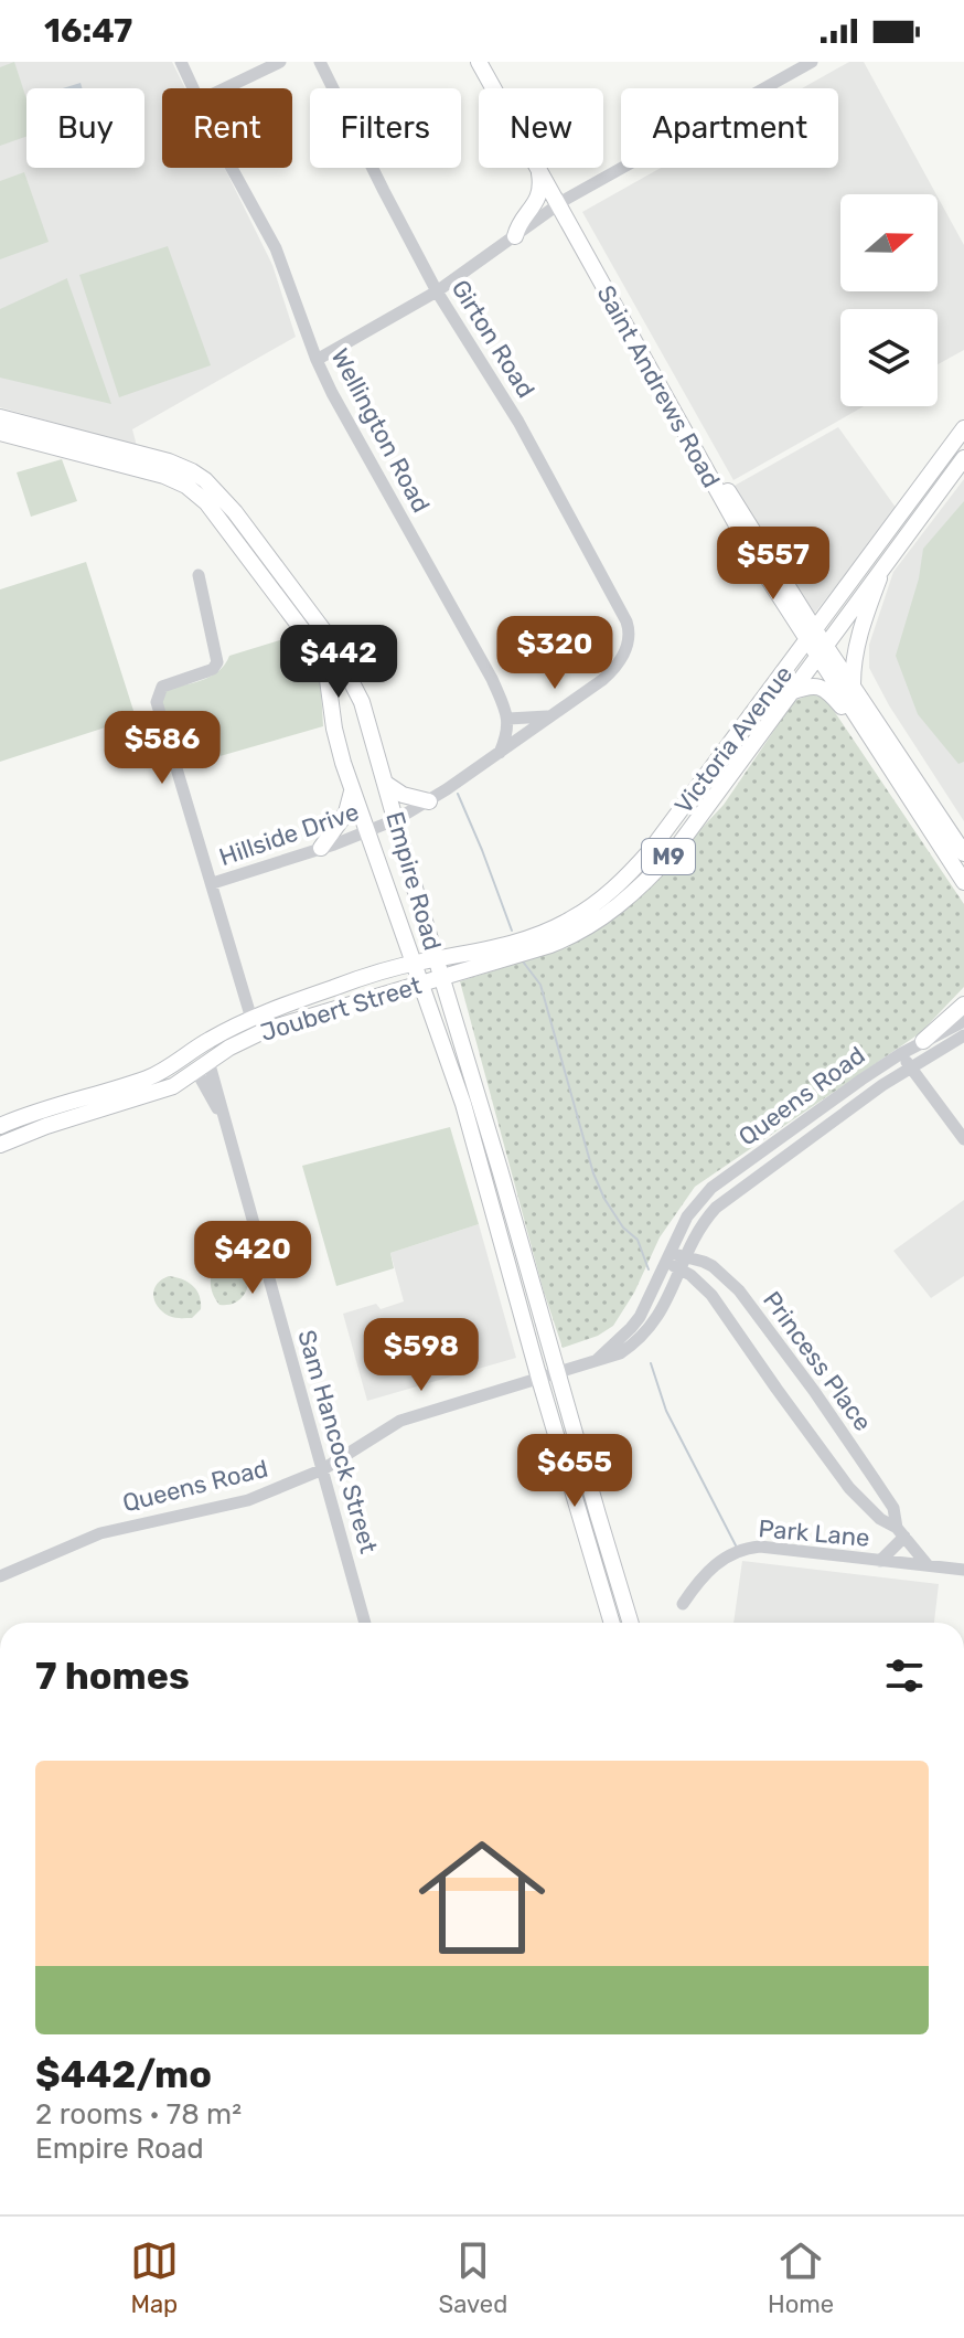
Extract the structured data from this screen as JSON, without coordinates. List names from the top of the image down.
{
  "streets": {
    "main road": [
      "Saint Andrews Road",
      "Victoria Avenue",
      "M9",
      "Empire Road",
      "Joubert Street"
    ],
    "street": [
      "Girton Road",
      "Wellington Road",
      "Hillside Drive",
      "Queens Road",
      "Princess Place",
      "Sam Hancock Street",
      "Park Lane"
    ]
  },
  "crossings": [
    ["Girton Road", "Hillside Drive"],
    ["Saint Andrews Road", "Victoria Avenue"],
    ["Victoria Avenue", "Empire Road"],
    ["Victoria Avenue", "Joubert Street"],
    ["Hillside Drive", "Empire Road"],
    ["Empire Road", "Joubert Street"],
    ["Empire Road", "Queens Road"],
    ["Joubert Street", "Sam Hancock Street"],
    ["Queens Road", "Princess Place"],
    ["Queens Road", "Sam Hancock Street"],
    ["Princess Place", "Park Lane"]
  ],
  "north": "right",
  "page": {
    "status": "16:47",
    "chip": [
      "Buy",
      "Rent",
      "Filters",
      "New",
      "Apartment"
    ],
    "price": [
      "$557",
      "$320",
      "$442",
      "$586",
      "$420",
      "$598",
      "$655"
    ],
    "heading": "7 homes",
    "list": [
      {
        "name": "$442/mo",
        "note": "2 rooms · 78 m² · Empire Road"
      }
    ],
    "tabs": ["Map", "Saved", "Home"]
  }
}
